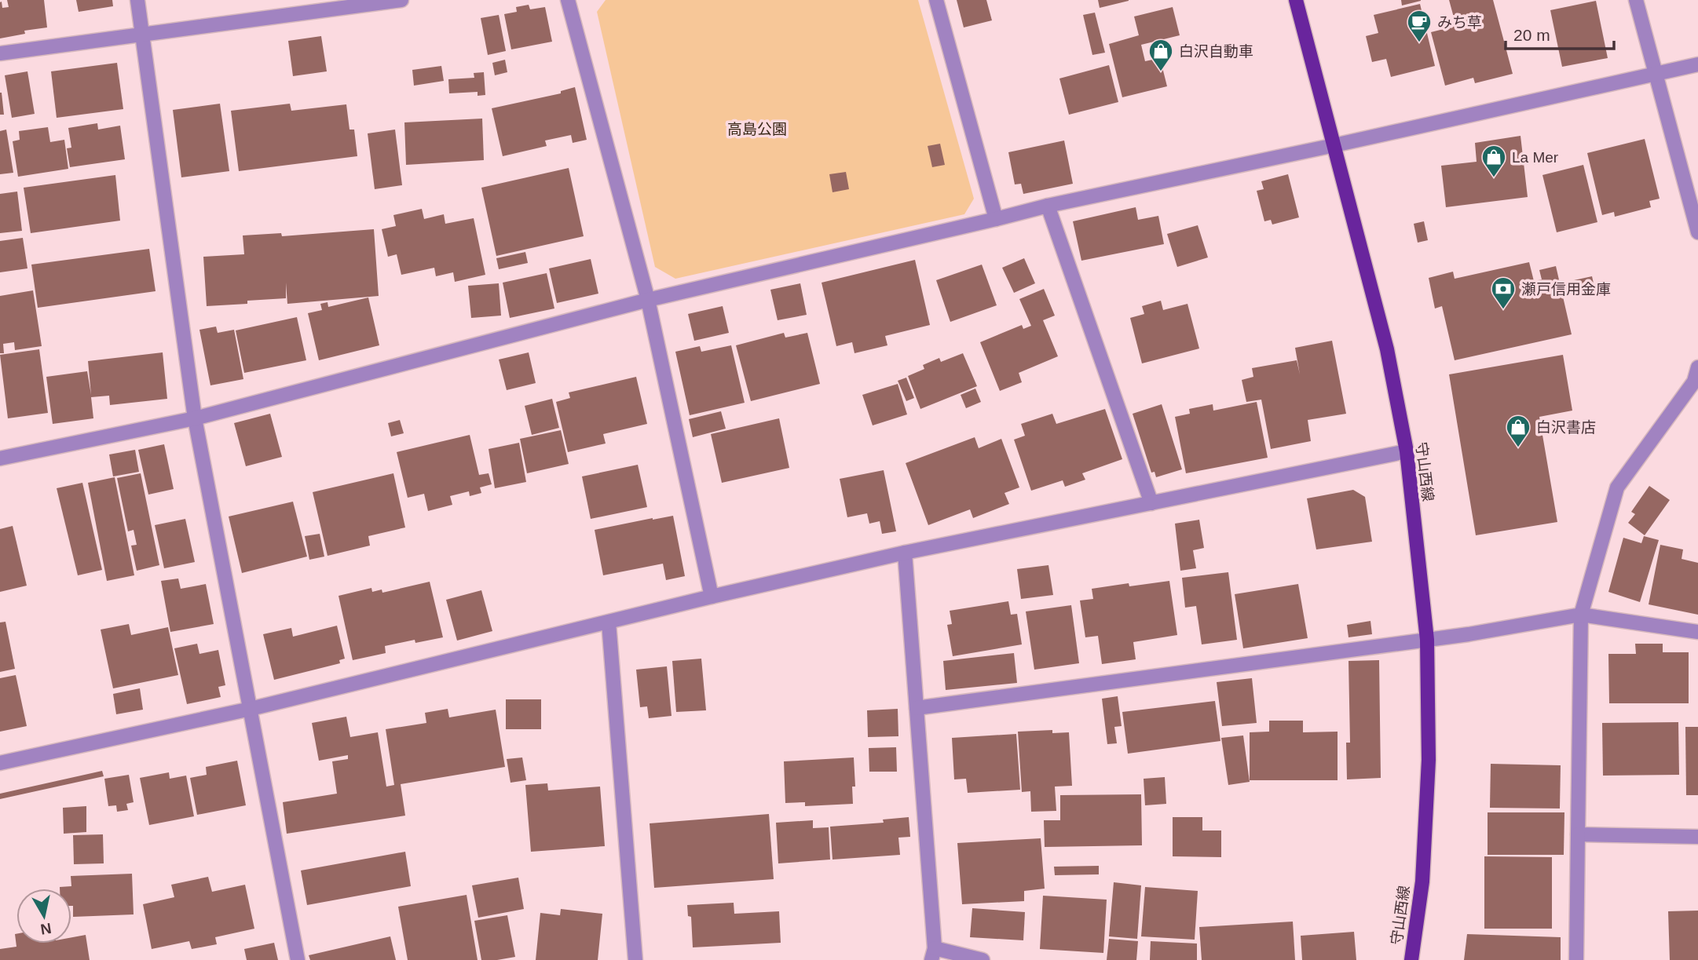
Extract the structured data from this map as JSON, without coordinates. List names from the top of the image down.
{
  "streets": {
    "main road": ["守山西線"]
  },
  "parks": ["高島公園"],
  "places": {
    "cafe": ["みち草"],
    "shop": ["白沢自動車", "La Mer", "白沢書店"],
    "bank": ["瀬戸信用金庫"]
  },
  "scale_bar": "20 m",
  "north": "bottom"
}
